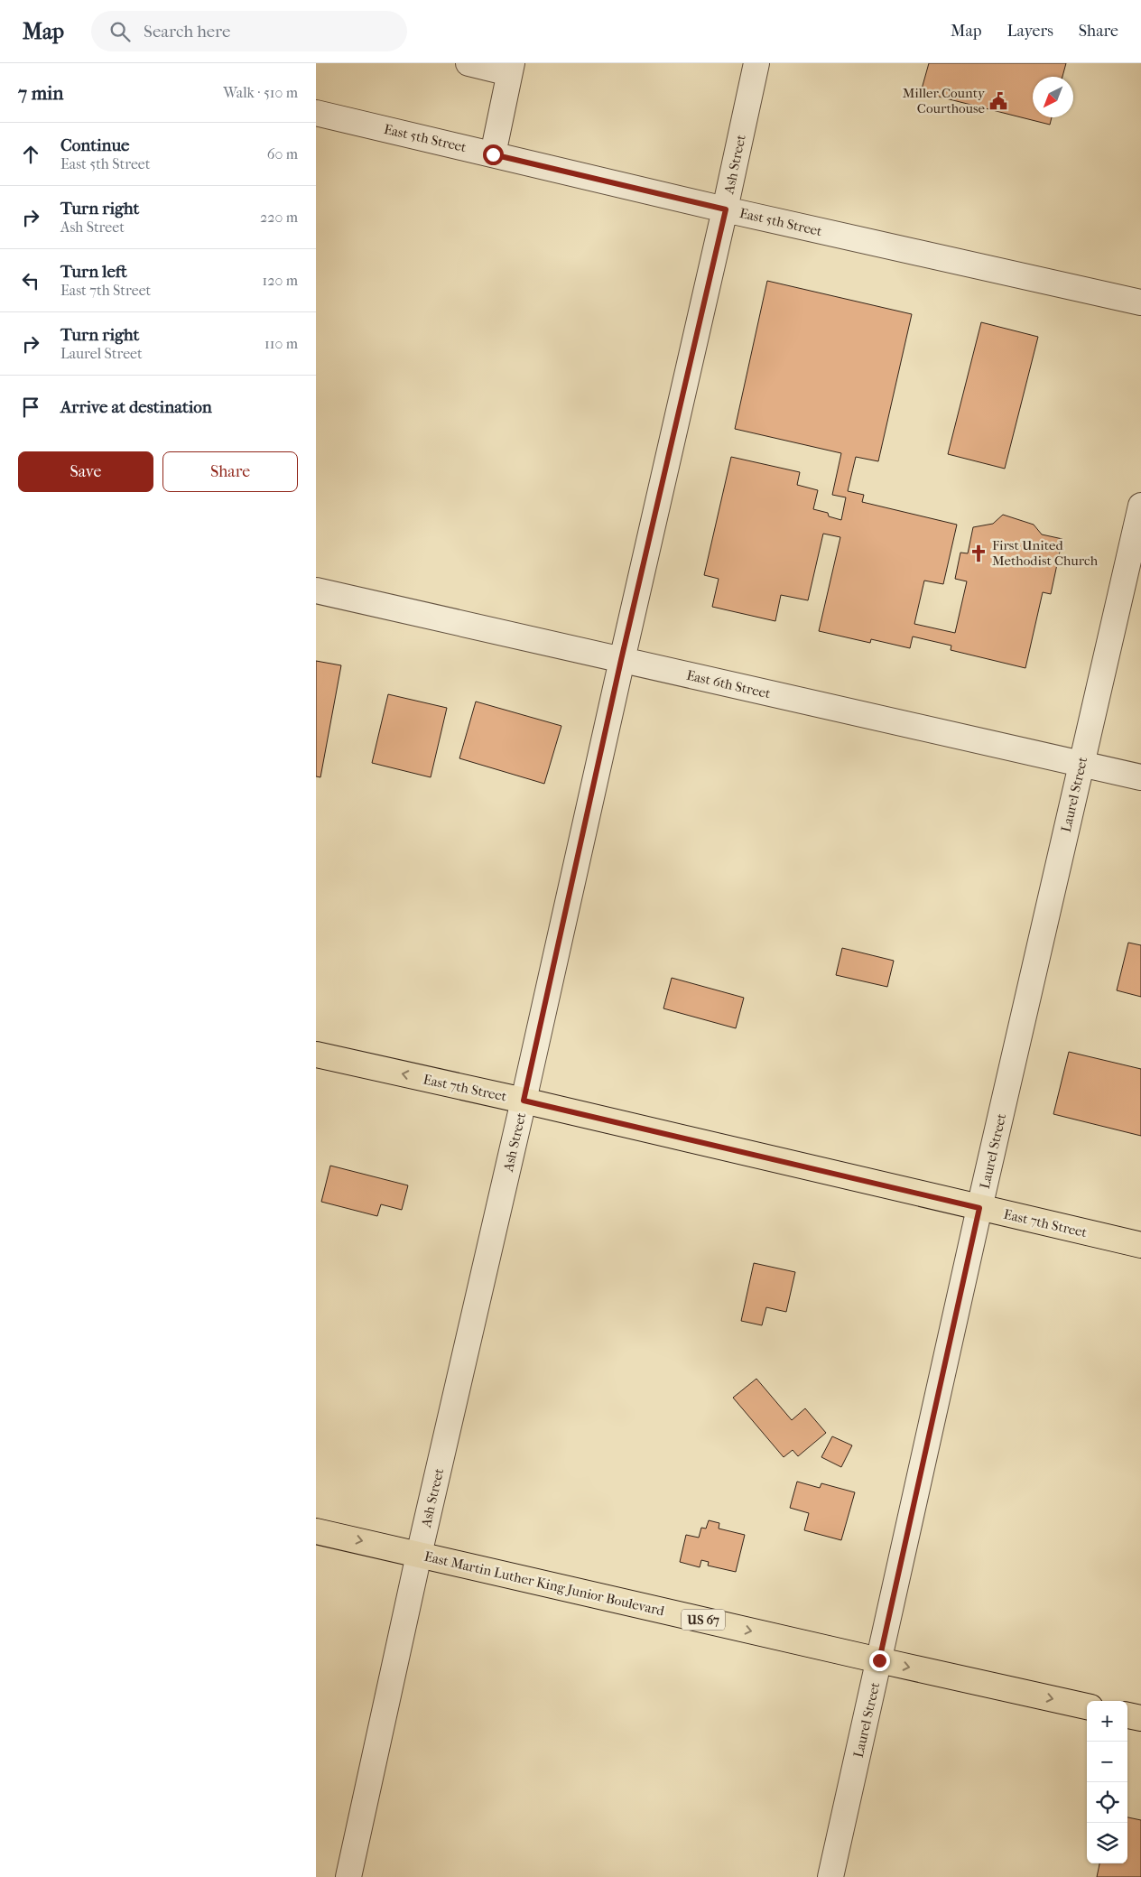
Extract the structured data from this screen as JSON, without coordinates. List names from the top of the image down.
{
  "streets": {
    "main road": ["East 7th Street", "East Martin Luther King Junior Boulevard", "US 67"],
    "street": [
      "East 5th Street",
      "Ash Street",
      "East 6th Street",
      "Laurel Street"
    ]
  },
  "crossings": [
    ["East 5th Street", "Ash Street"],
    ["Ash Street", "East 6th Street"],
    ["Ash Street", "East 7th Street"],
    ["Ash Street", "East Martin Luther King Junior Boulevard"],
    ["East 6th Street", "Laurel Street"],
    ["Laurel Street", "East 7th Street"],
    ["Laurel Street", "East Martin Luther King Junior Boulevard"]
  ],
  "one_way": ["East Martin Luther King Junior Boulevard"],
  "places": {
    "public building": ["Miller County Courthouse"],
    "church": ["First United Methodist Church"]
  },
  "north": "bottom left",
  "page": {
    "header": "Map",
    "search": "Search here",
    "nav": ["Map", "Layers", "Share"],
    "heading": ["7 min", "Walk · 510 m"],
    "list": [
      ["Continue", "East 5th Street", "60 m"],
      ["Turn right", "Ash Street", "220 m"],
      ["Turn left", "East 7th Street", "120 m"],
      ["Turn right", "Laurel Street", "110 m"],
      "Arrive at destination"
    ],
    "buttons": ["Save", "Share"],
    "map_buttons": ["+", "−"]
  }
}
